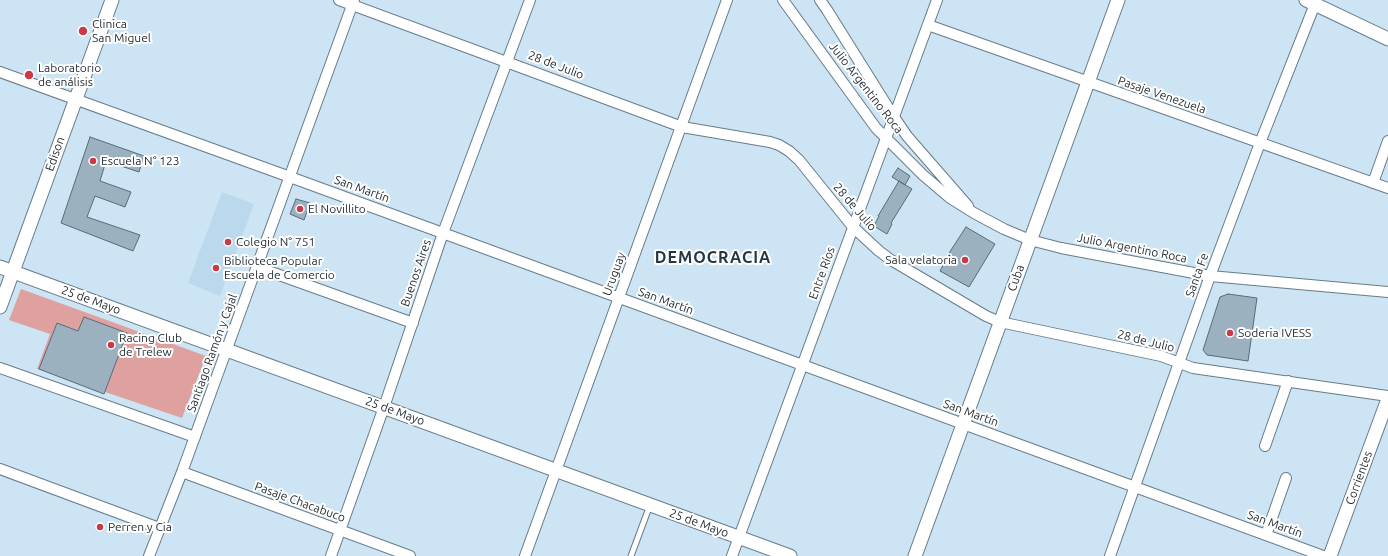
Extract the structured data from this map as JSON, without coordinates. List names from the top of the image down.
{
  "streets": {
    "street": [
      "28 de Julio",
      "Julio Argentino Roca",
      "Pasaje Venezuela",
      "Edison",
      "San Martín",
      "Buenos Aires",
      "Entre Ríos",
      "Uruguay",
      "Santa Fe",
      "Cuba",
      "25 de Mayo",
      "Santiago Ramón y Cajal",
      "Corrientes",
      "Pasaje Chacabuco"
    ]
  },
  "crossings": [
    ["28 de Julio", "Buenos Aires"],
    ["28 de Julio", "Entre Ríos"],
    ["28 de Julio", "Uruguay"],
    ["28 de Julio", "Santa Fe"],
    ["28 de Julio", "Cuba"],
    ["28 de Julio", "Santiago Ramón y Cajal"],
    ["28 de Julio", "Corrientes"],
    ["Julio Argentino Roca", "Entre Ríos"],
    ["Julio Argentino Roca", "Santa Fe"],
    ["Julio Argentino Roca", "Cuba"],
    ["Pasaje Venezuela", "Entre Ríos"],
    ["Pasaje Venezuela", "Santa Fe"],
    ["Pasaje Venezuela", "Cuba"],
    ["Edison", "San Martín"],
    ["Edison", "25 de Mayo"],
    ["San Martín", "Buenos Aires"],
    ["San Martín", "Entre Ríos"],
    ["San Martín", "Uruguay"],
    ["San Martín", "Santa Fe"],
    ["San Martín", "Cuba"],
    ["San Martín", "Santiago Ramón y Cajal"],
    ["Buenos Aires", "25 de Mayo"],
    ["Buenos Aires", "Pasaje Chacabuco"],
    ["Entre Ríos", "25 de Mayo"],
    ["Uruguay", "25 de Mayo"],
    ["25 de Mayo", "Santiago Ramón y Cajal"],
    ["Santiago Ramón y Cajal", "Pasaje Chacabuco"]
  ],
  "districts": ["DEMOCRACIA"],
  "places": [
    "Clinica San Miguel",
    "Laboratorio de análisis",
    "Escuela N° 123",
    "El Novillito",
    "Colegio N° 751",
    "Sala velatoria",
    "Biblioteca Popular Escuela de Comercio",
    "Soderia IVESS",
    "Racing Club de Trelew",
    "Perren y Cia"
  ]
}
